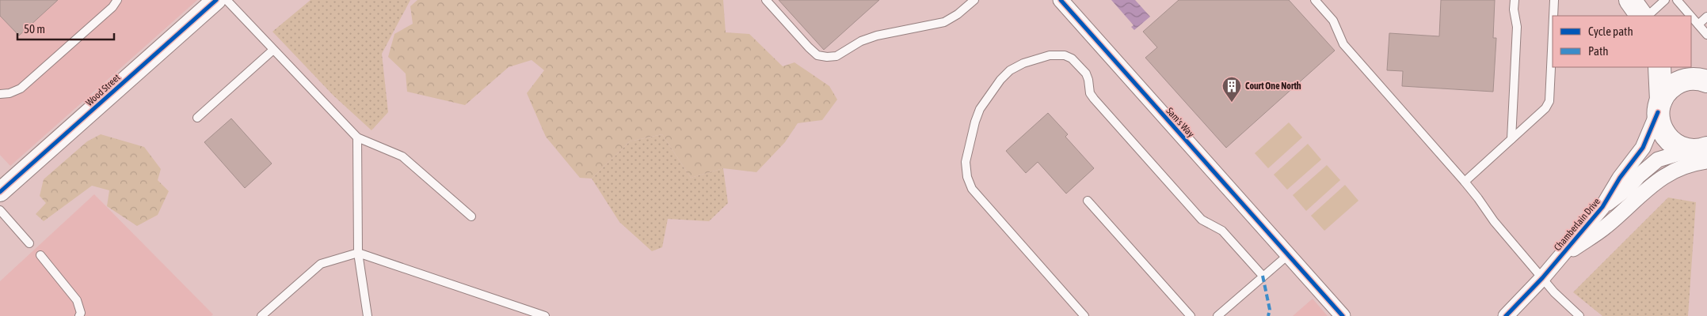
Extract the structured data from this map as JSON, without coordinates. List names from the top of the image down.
{
  "streets": {
    "street": ["Wood Street", "Sam's Way", "Chamberlain Drive"]
  },
  "places": {
    "building": ["Court One North"]
  },
  "legend": ["Cycle path", "Path"],
  "scale_bar": "50 m"
}
